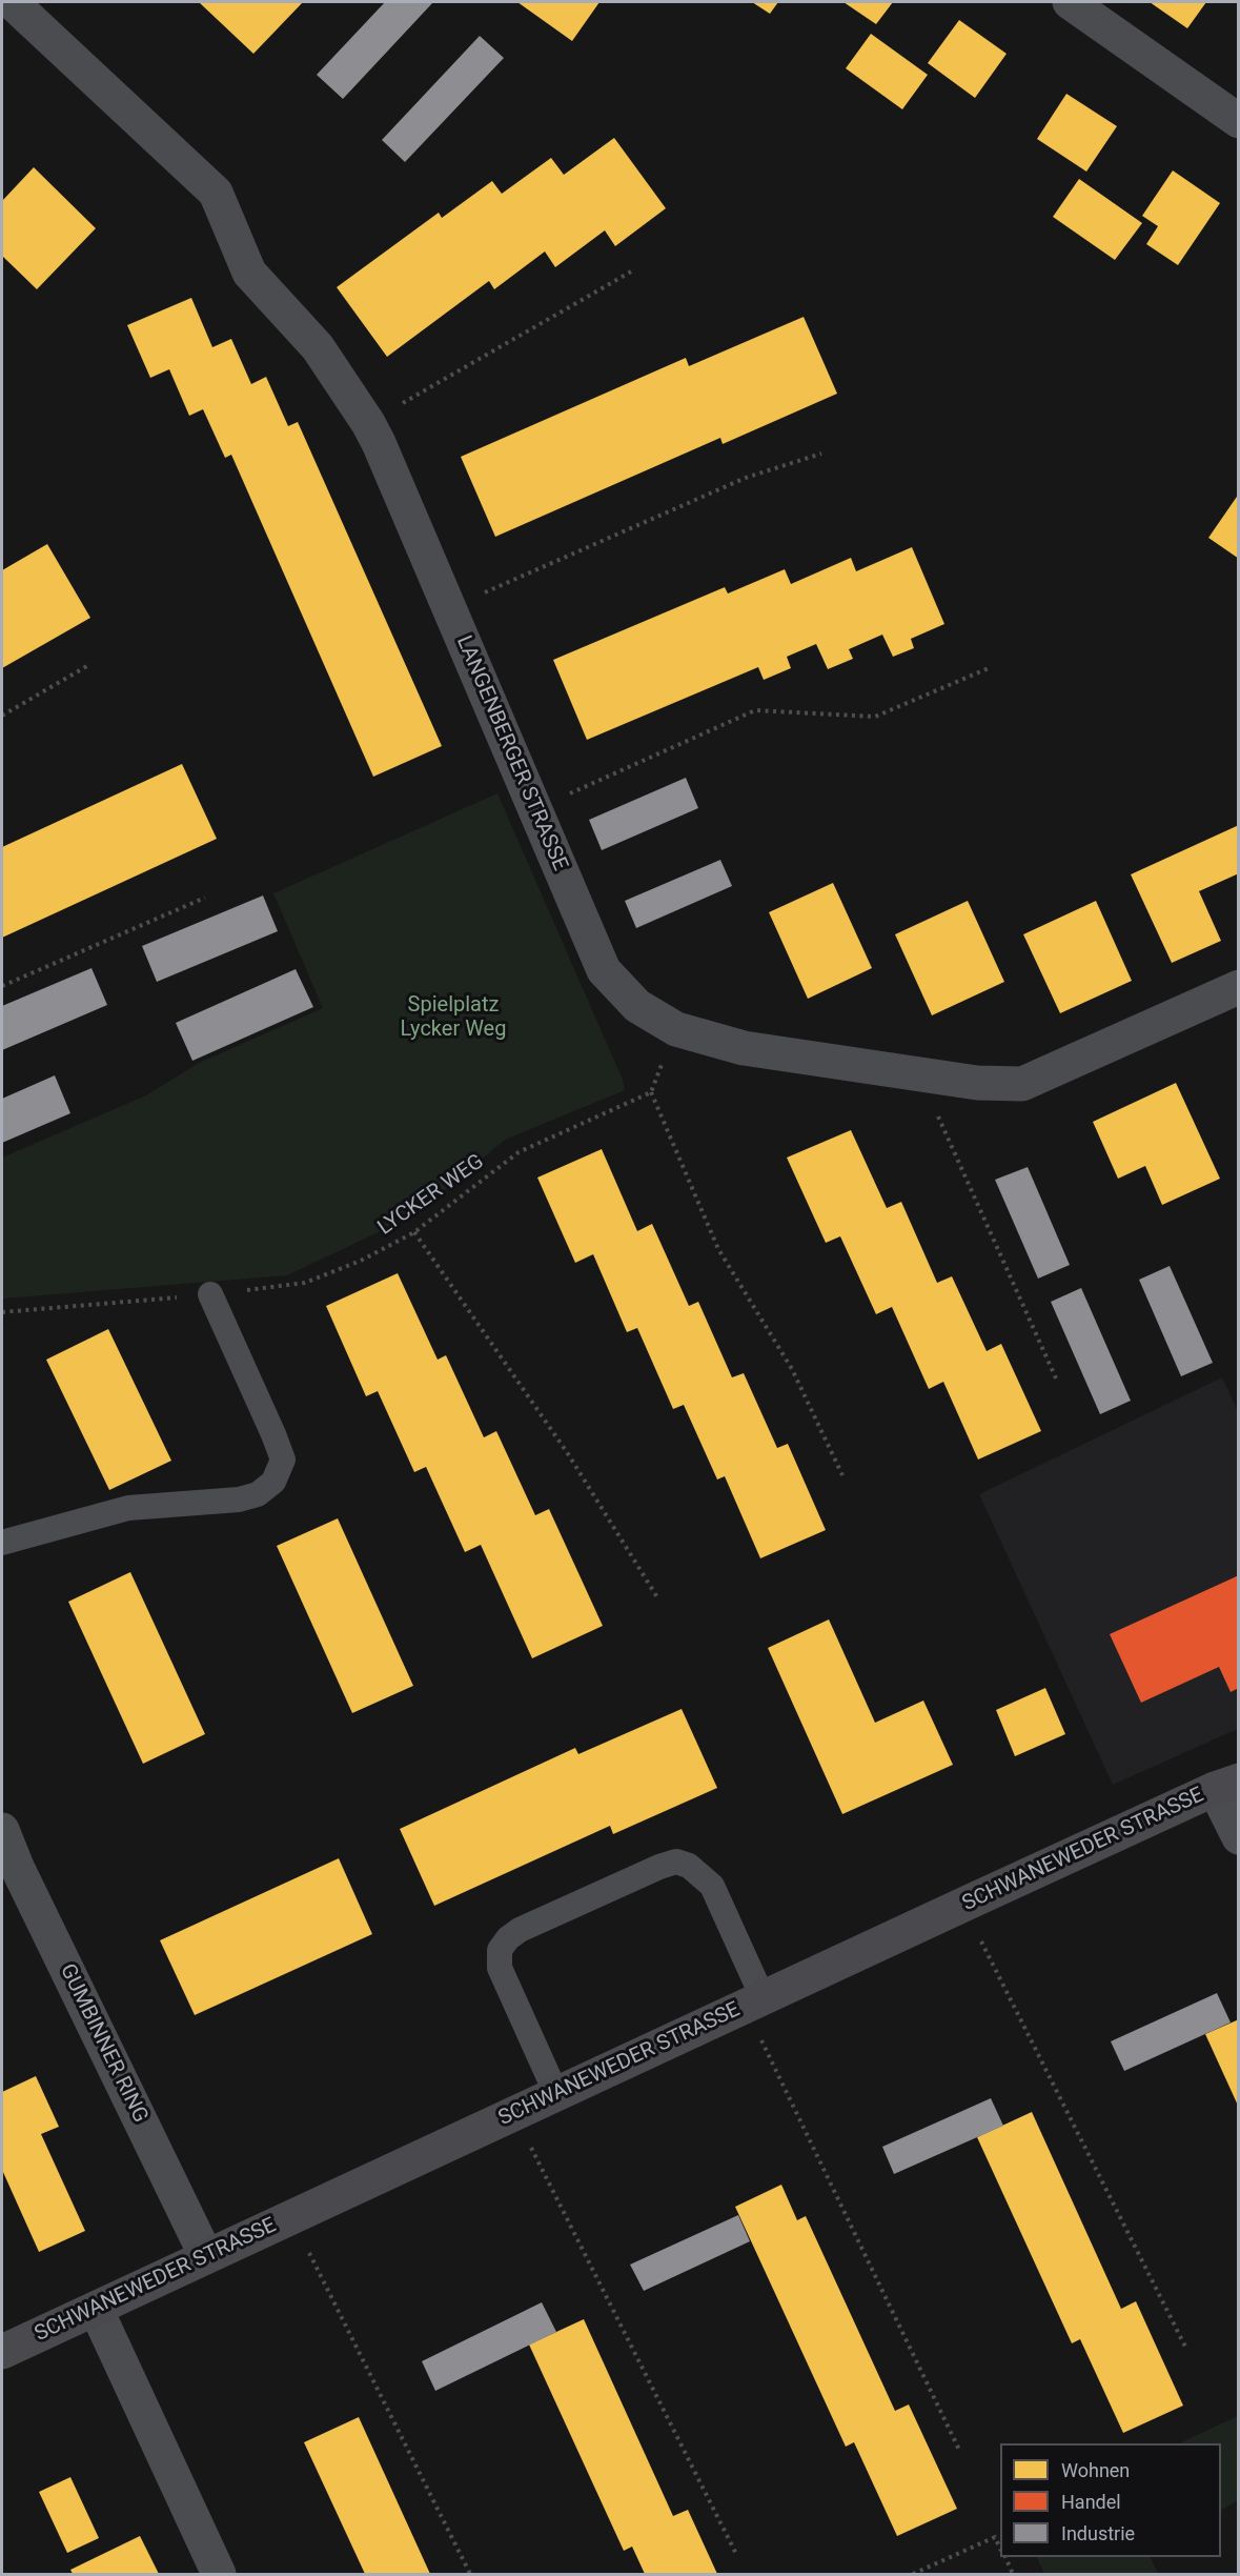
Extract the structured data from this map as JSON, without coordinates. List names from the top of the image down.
{
  "streets": {
    "main road": ["SCHWANEWEDER STRASSE"],
    "street": ["LANGENBERGER STRASSE", "GUMBINNER RING"],
    "path": ["LYCKER WEG"]
  },
  "crossings": [
    ["SCHWANEWEDER STRASSE", "GUMBINNER RING"]
  ],
  "parks": ["Spielplatz Lycker Weg"],
  "legend": ["Wohnen", "Handel", "Industrie"]
}
